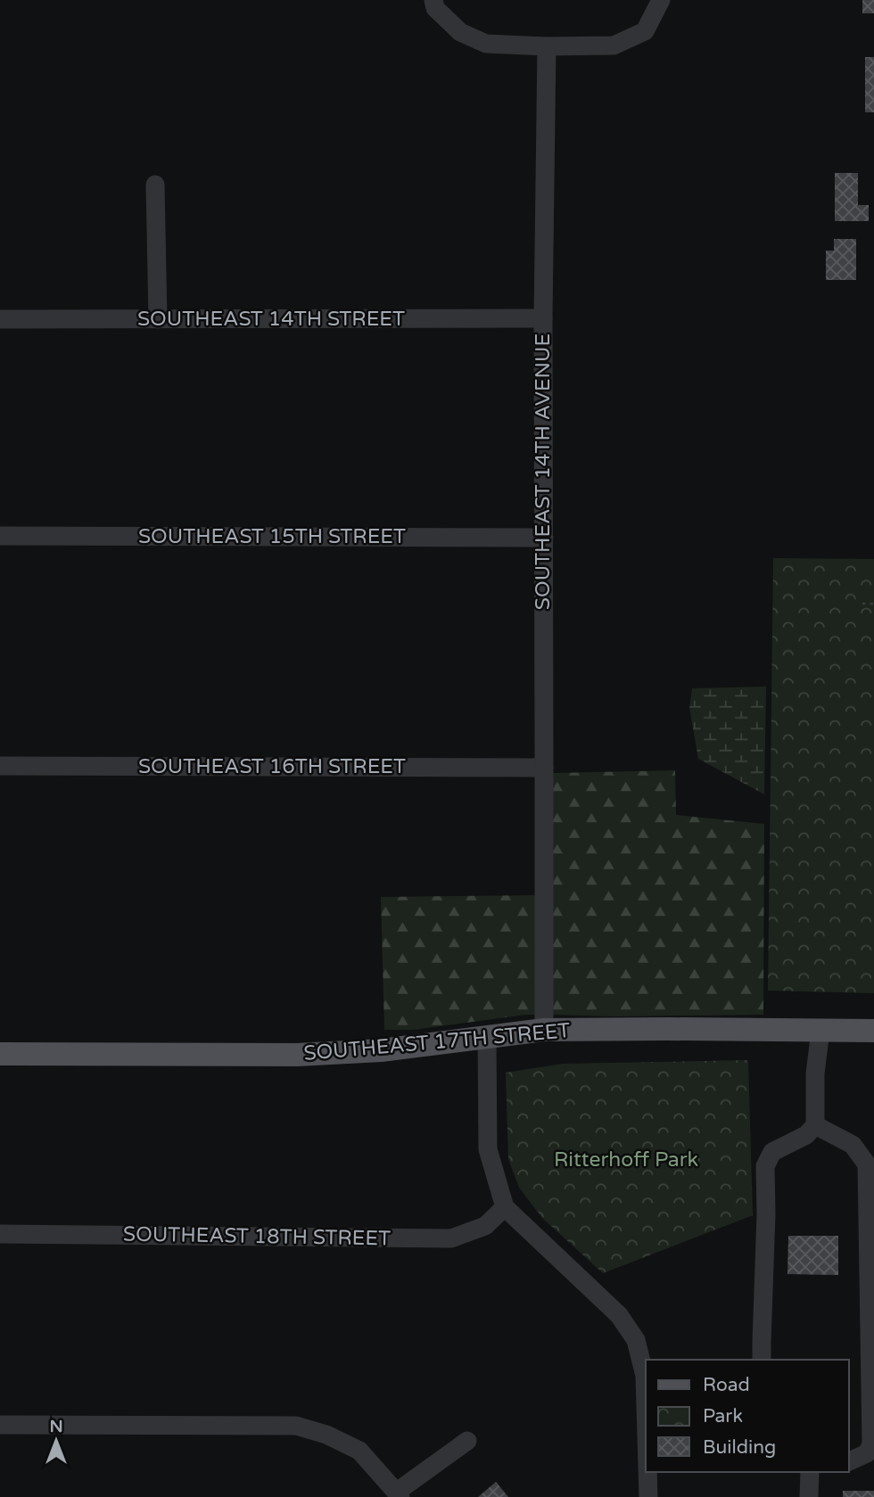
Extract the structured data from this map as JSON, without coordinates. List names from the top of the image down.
{
  "streets": {
    "main road": ["SOUTHEAST 17TH STREET"],
    "street": [
      "SOUTHEAST 14TH STREET",
      "SOUTHEAST 14TH AVENUE",
      "SOUTHEAST 15TH STREET",
      "SOUTHEAST 16TH STREET",
      "SOUTHEAST 18TH STREET"
    ]
  },
  "crossings": [
    ["SOUTHEAST 14TH STREET", "SOUTHEAST 14TH AVENUE"],
    ["SOUTHEAST 14TH AVENUE", "SOUTHEAST 15TH STREET"],
    ["SOUTHEAST 14TH AVENUE", "SOUTHEAST 16TH STREET"],
    ["SOUTHEAST 14TH AVENUE", "SOUTHEAST 17TH STREET"]
  ],
  "parks": ["Ritterhoff Park"],
  "legend": ["Road", "Park", "Building"],
  "north": "top"
}
